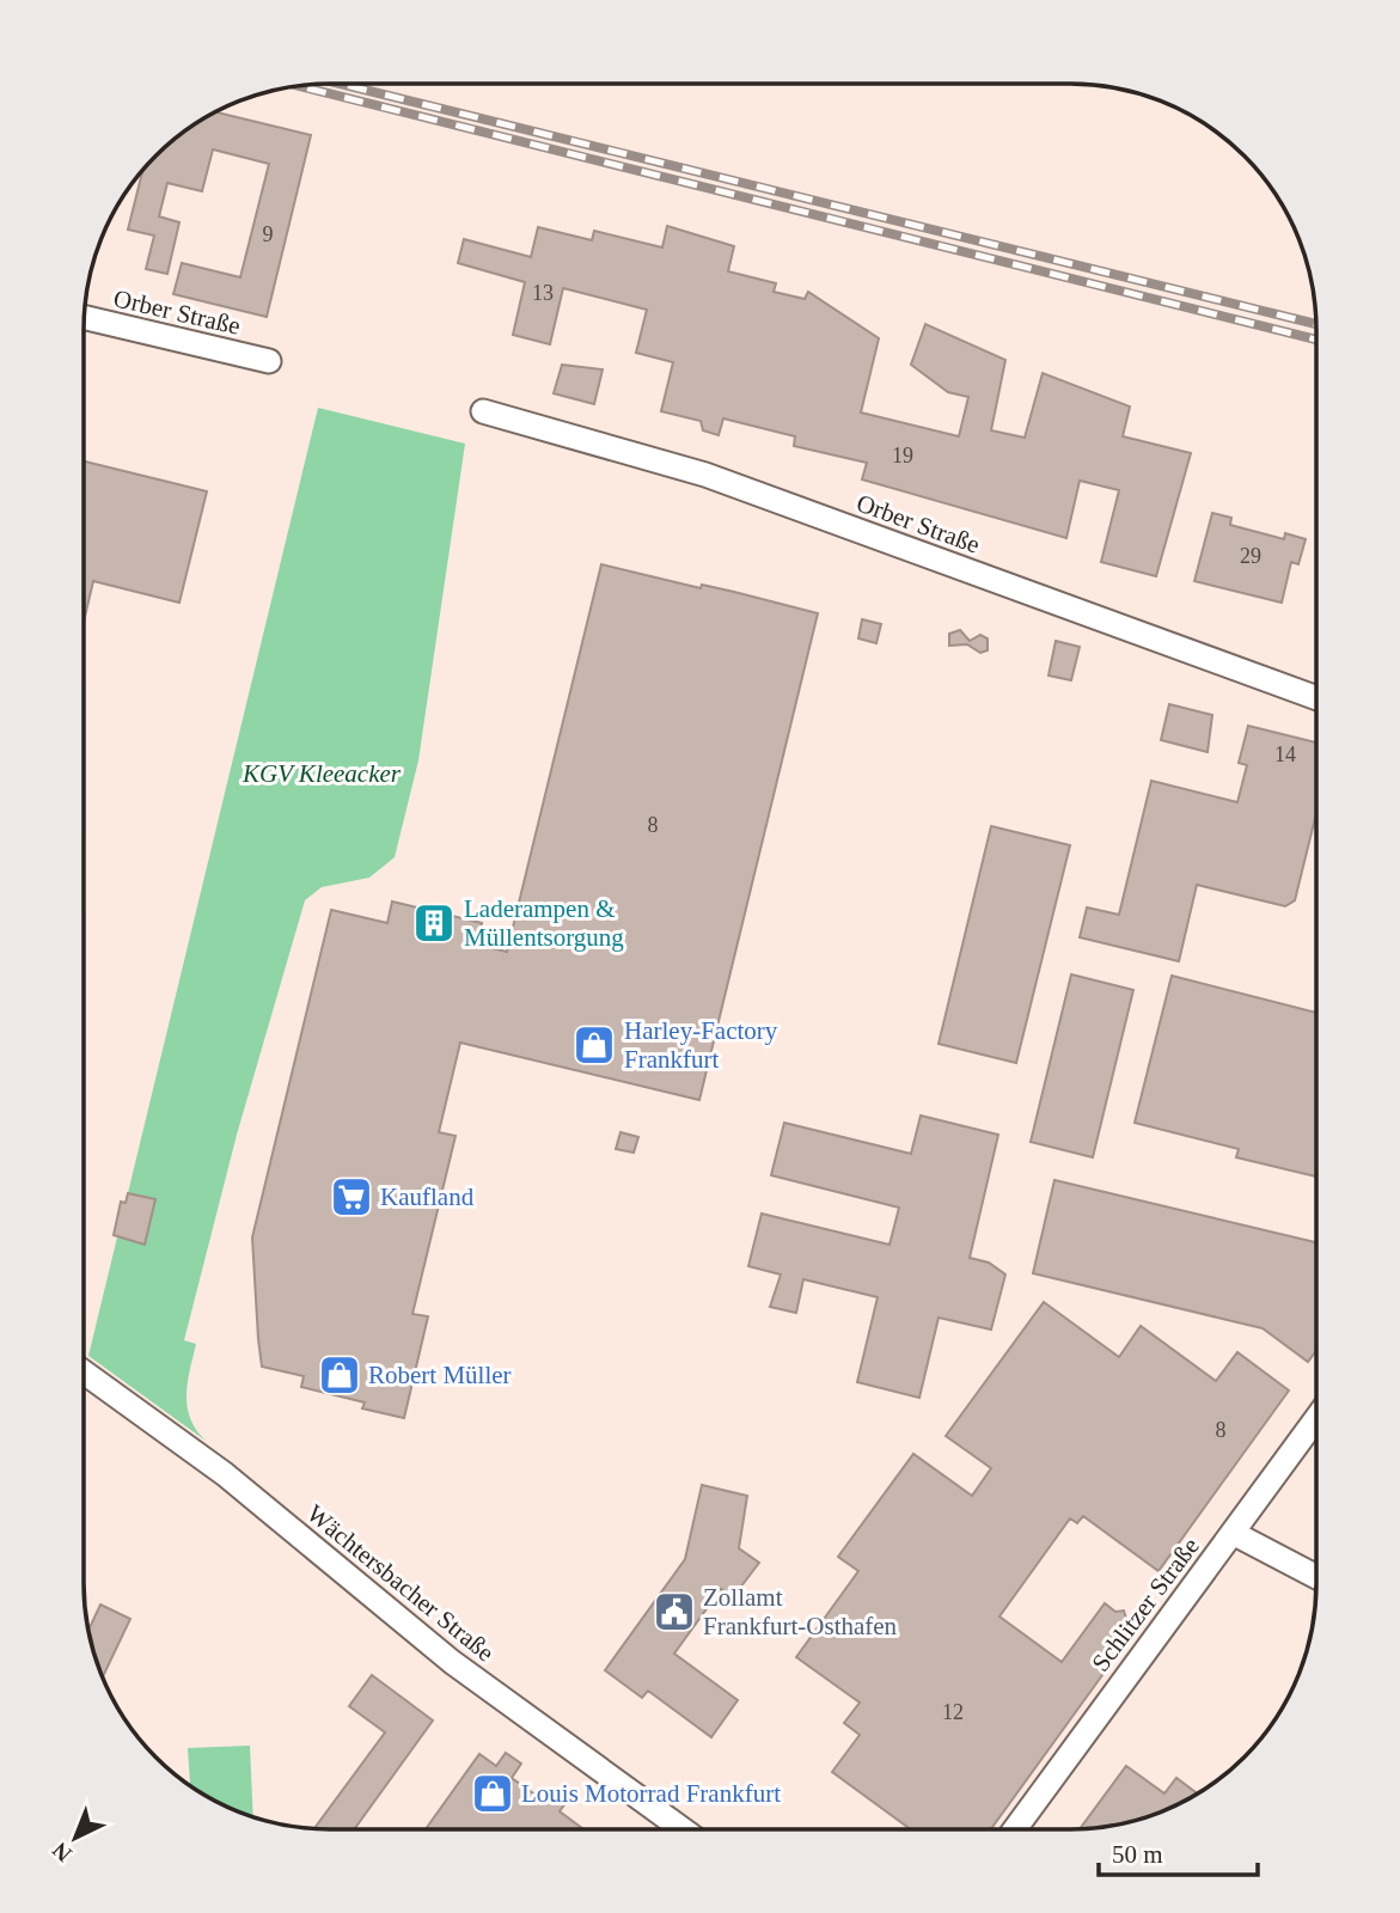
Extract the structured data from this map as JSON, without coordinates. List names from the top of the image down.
{
  "streets": {
    "street": ["Orber Straße", "Wächtersbacher Straße", "Schlitzer Straße"]
  },
  "parks": ["KGV Kleeacker"],
  "places": {
    "building": ["Laderampen & Müllentsorgung"],
    "shop": ["Harley-Factory Frankfurt", "Robert Müller", "Louis Motorrad Frankfurt"],
    "supermarket": ["Kaufland"],
    "public building": ["Zollamt Frankfurt-Osthafen"]
  },
  "house_numbers": [
    "9",
    "13",
    "19",
    "29",
    "14",
    "8",
    "8",
    "12"
  ],
  "scale_bar": "50 m",
  "north": "bottom left"
}
